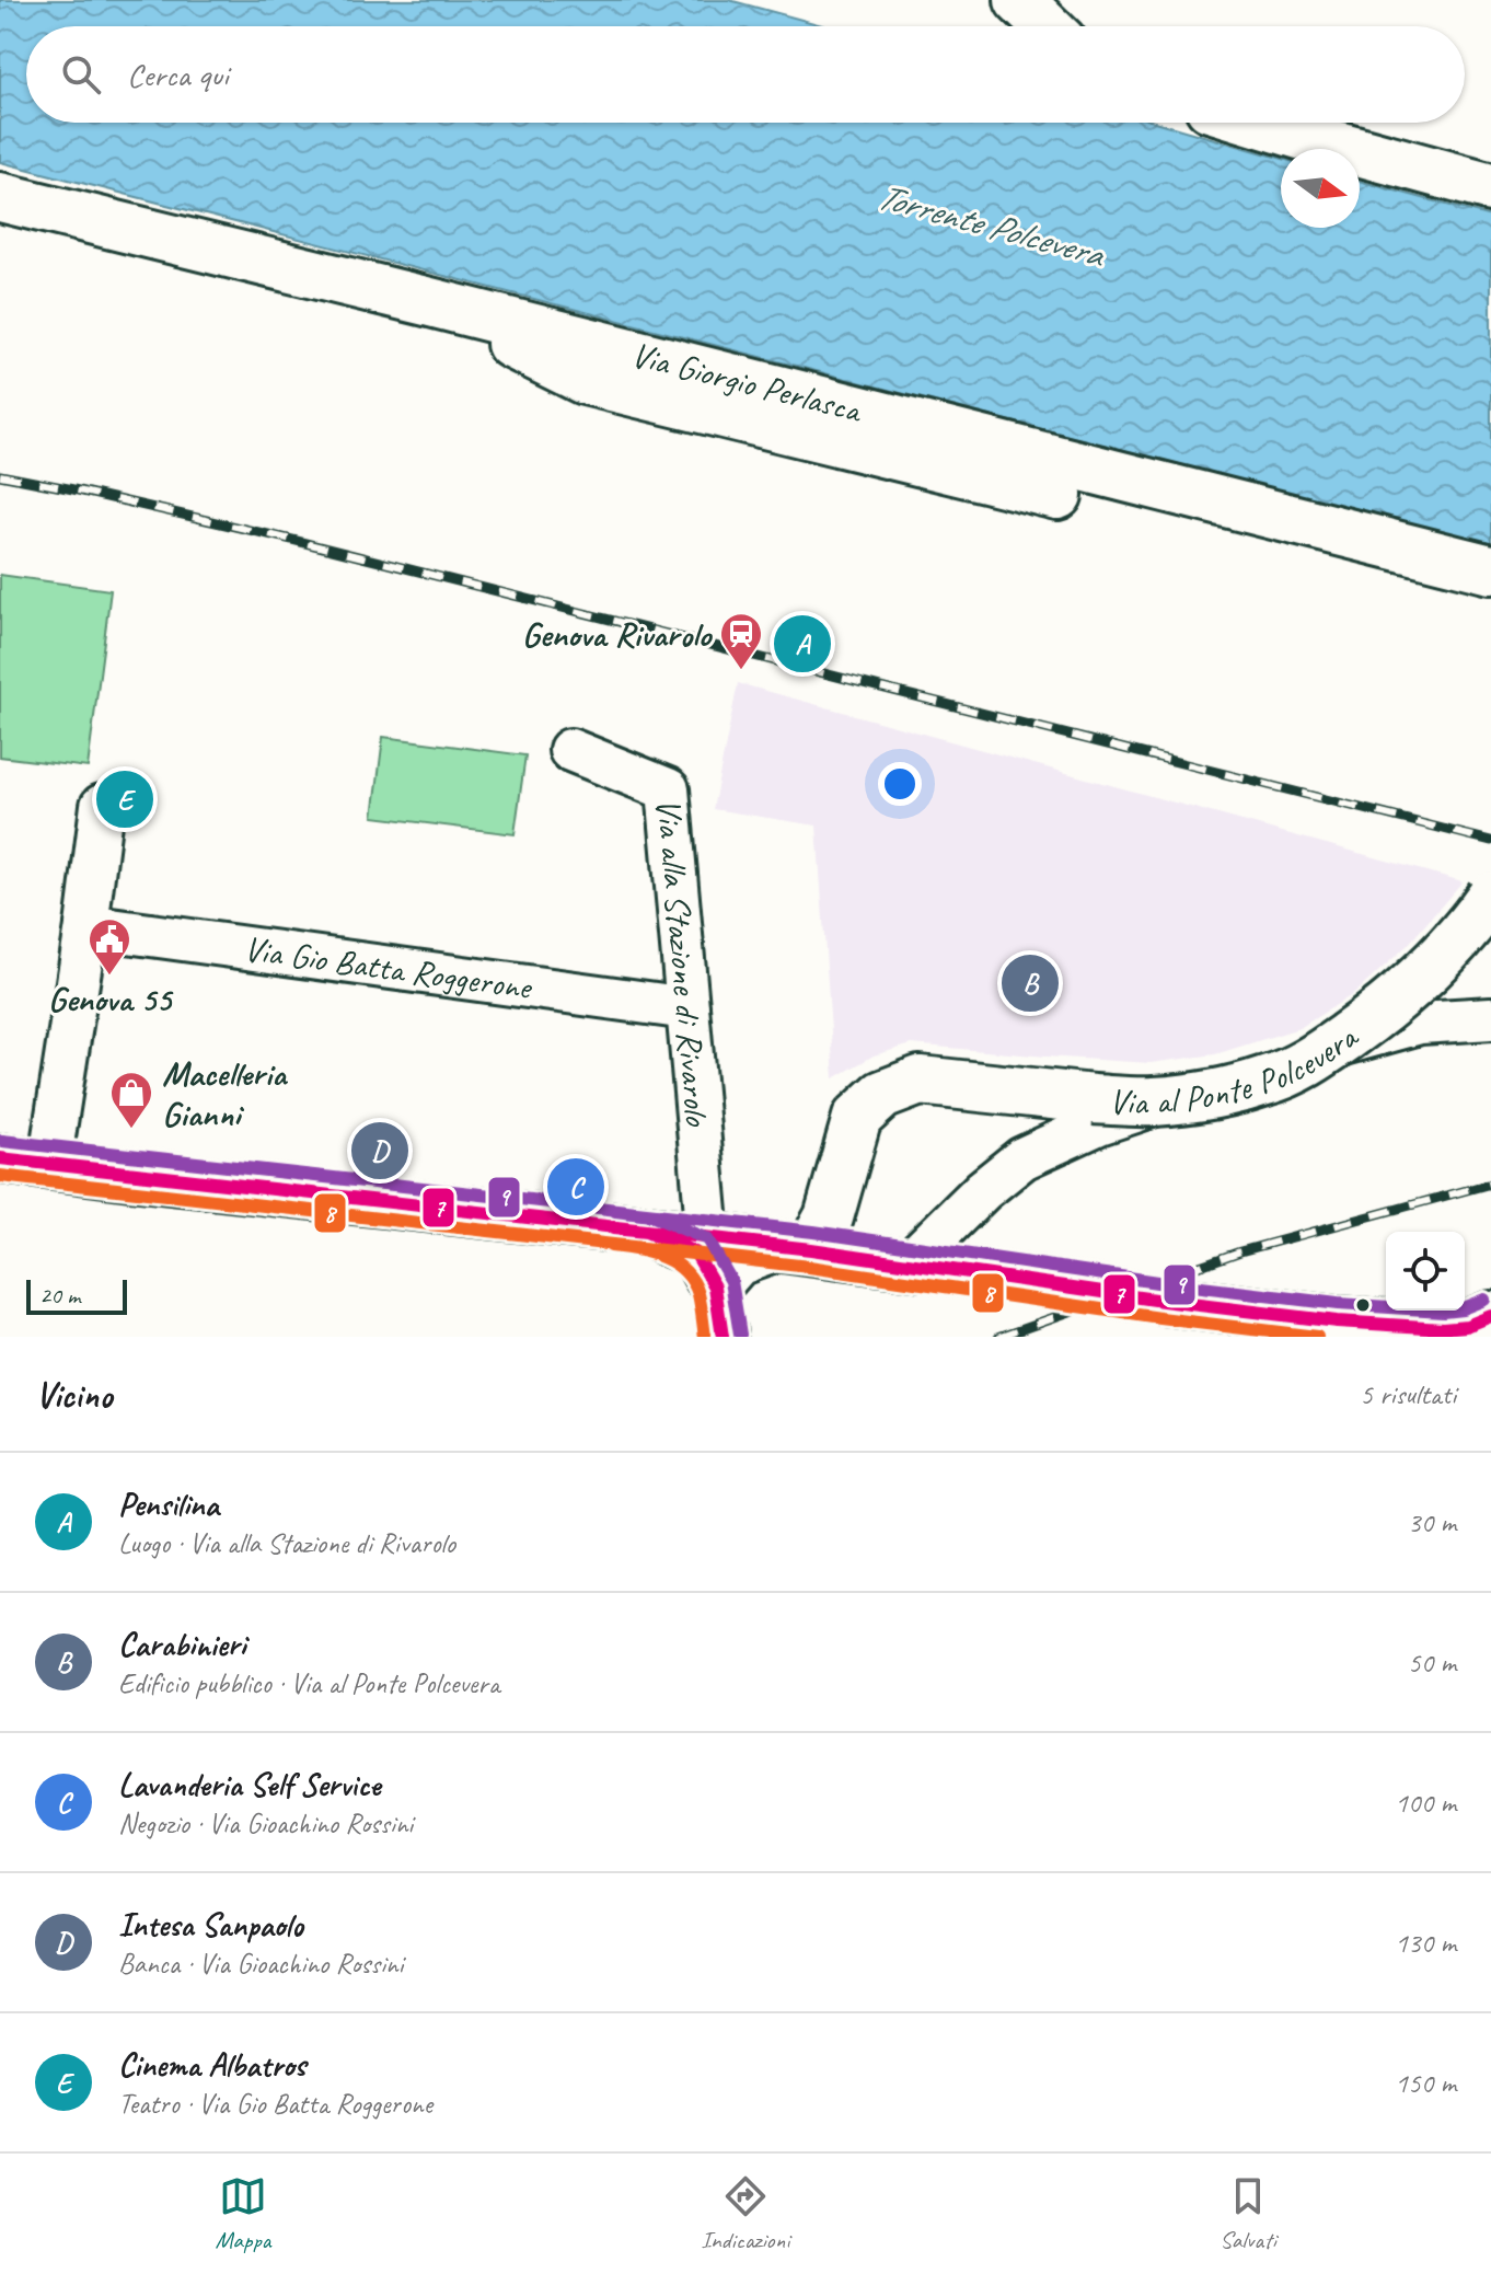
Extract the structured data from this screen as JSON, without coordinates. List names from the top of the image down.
{
  "streets": {
    "main road": ["Via Giorgio Perlasca", "Via al Ponte Polcevera"],
    "street": ["Via alla Stazione di Rivarolo", "Via Gio Batta Roggerone"]
  },
  "crossings": [
    ["Via alla Stazione di Rivarolo", "Via Gio Batta Roggerone"]
  ],
  "water": ["Torrente Polcevera"],
  "places": {
    "station": ["Genova Rivarolo"],
    "public building": ["Genova 55"],
    "shop": ["Macelleria Gianni"]
  },
  "lines": ["transit line 9", "transit line 7", "transit line 8"],
  "scale_bar": "20 m",
  "north": "right",
  "page": {
    "search": "Cerca qui",
    "pins": [
      "A",
      "E",
      "B",
      "D",
      "C"
    ],
    "scale": "20 m",
    "heading": ["Vicino", "5 risultati"],
    "list": [
      {
        "mark": "A",
        "name": "Pensilina",
        "note": "Luogo · Via alla Stazione di Rivarolo",
        "value": "30 m"
      },
      {
        "mark": "B",
        "name": "Carabinieri",
        "note": "Edificio pubblico · Via al Ponte Polcevera",
        "value": "50 m"
      },
      {
        "mark": "C",
        "name": "Lavanderia Self Service",
        "note": "Negozio · Via Gioachino Rossini",
        "value": "100 m"
      },
      {
        "mark": "D",
        "name": "Intesa Sanpaolo",
        "note": "Banca · Via Gioachino Rossini",
        "value": "130 m"
      },
      {
        "mark": "E",
        "name": "Cinema Albatros",
        "note": "Teatro · Via Gio Batta Roggerone",
        "value": "150 m"
      }
    ],
    "nav": ["Mappa", "Indicazioni", "Salvati"]
  }
}
